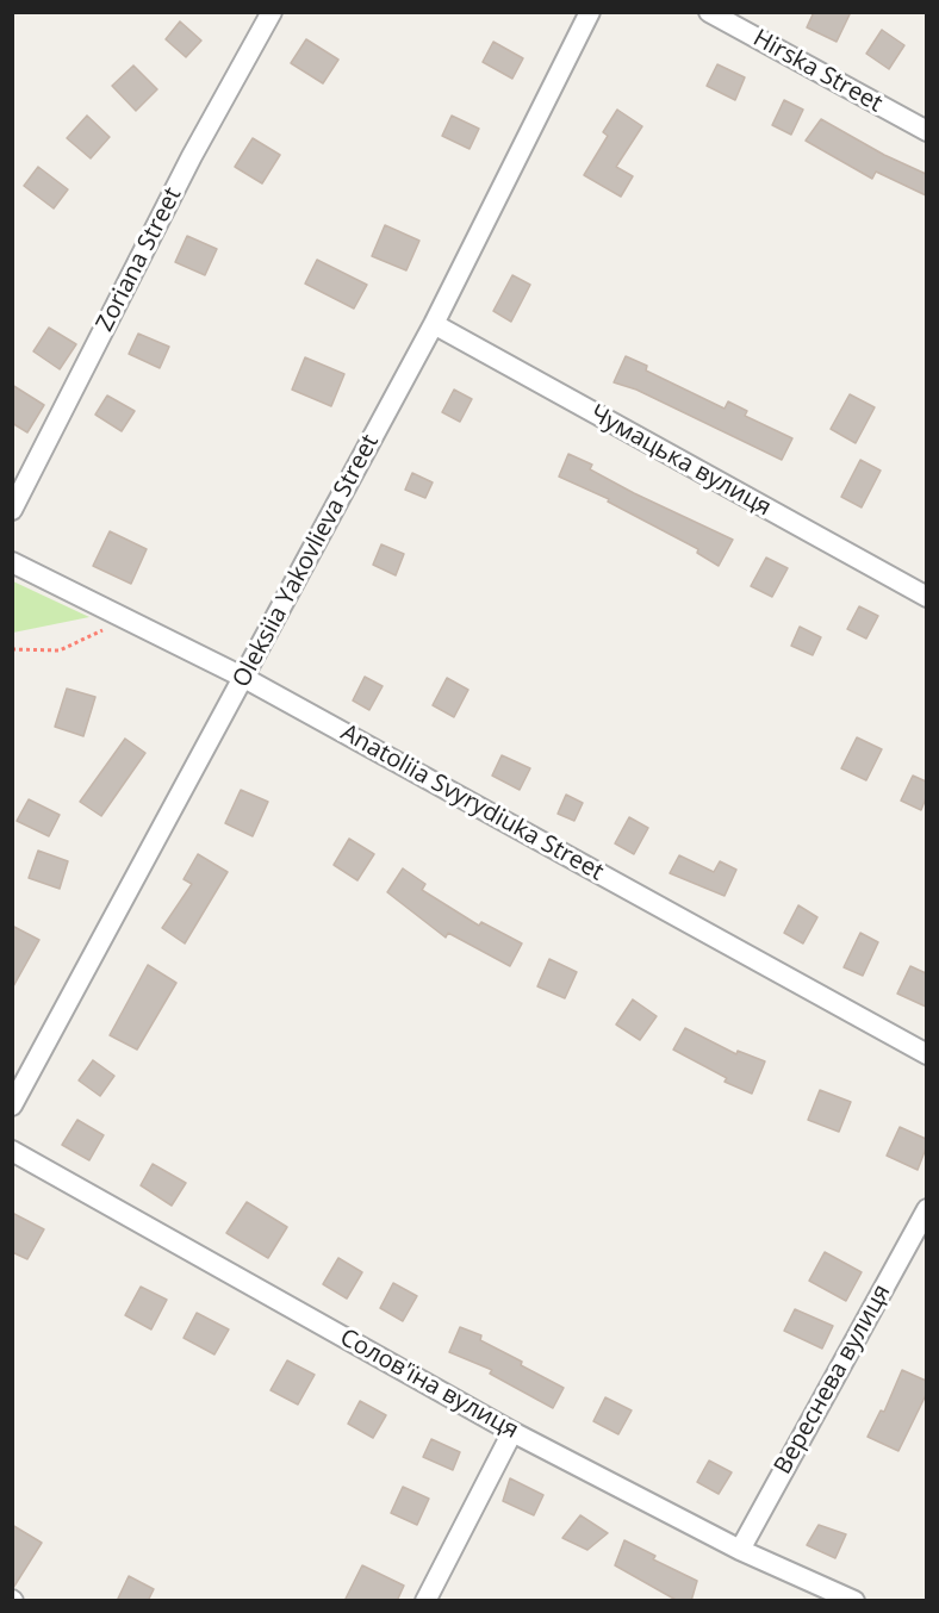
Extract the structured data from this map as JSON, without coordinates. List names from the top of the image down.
{
  "streets": {
    "street": [
      "Hirska Street",
      "Zoriana Street",
      "Чумацька вулиця",
      "Oleksiia Yakovlieva Street",
      "Anatoliia Svyrydiuka Street",
      "Вереснева вулиця",
      "Солов'їна вулиця"
    ]
  },
  "crossings": [
    ["Чумацька вулиця", "Oleksiia Yakovlieva Street"],
    ["Oleksiia Yakovlieva Street", "Anatoliia Svyrydiuka Street"],
    ["Вереснева вулиця", "Солов'їна вулиця"]
  ]
}
